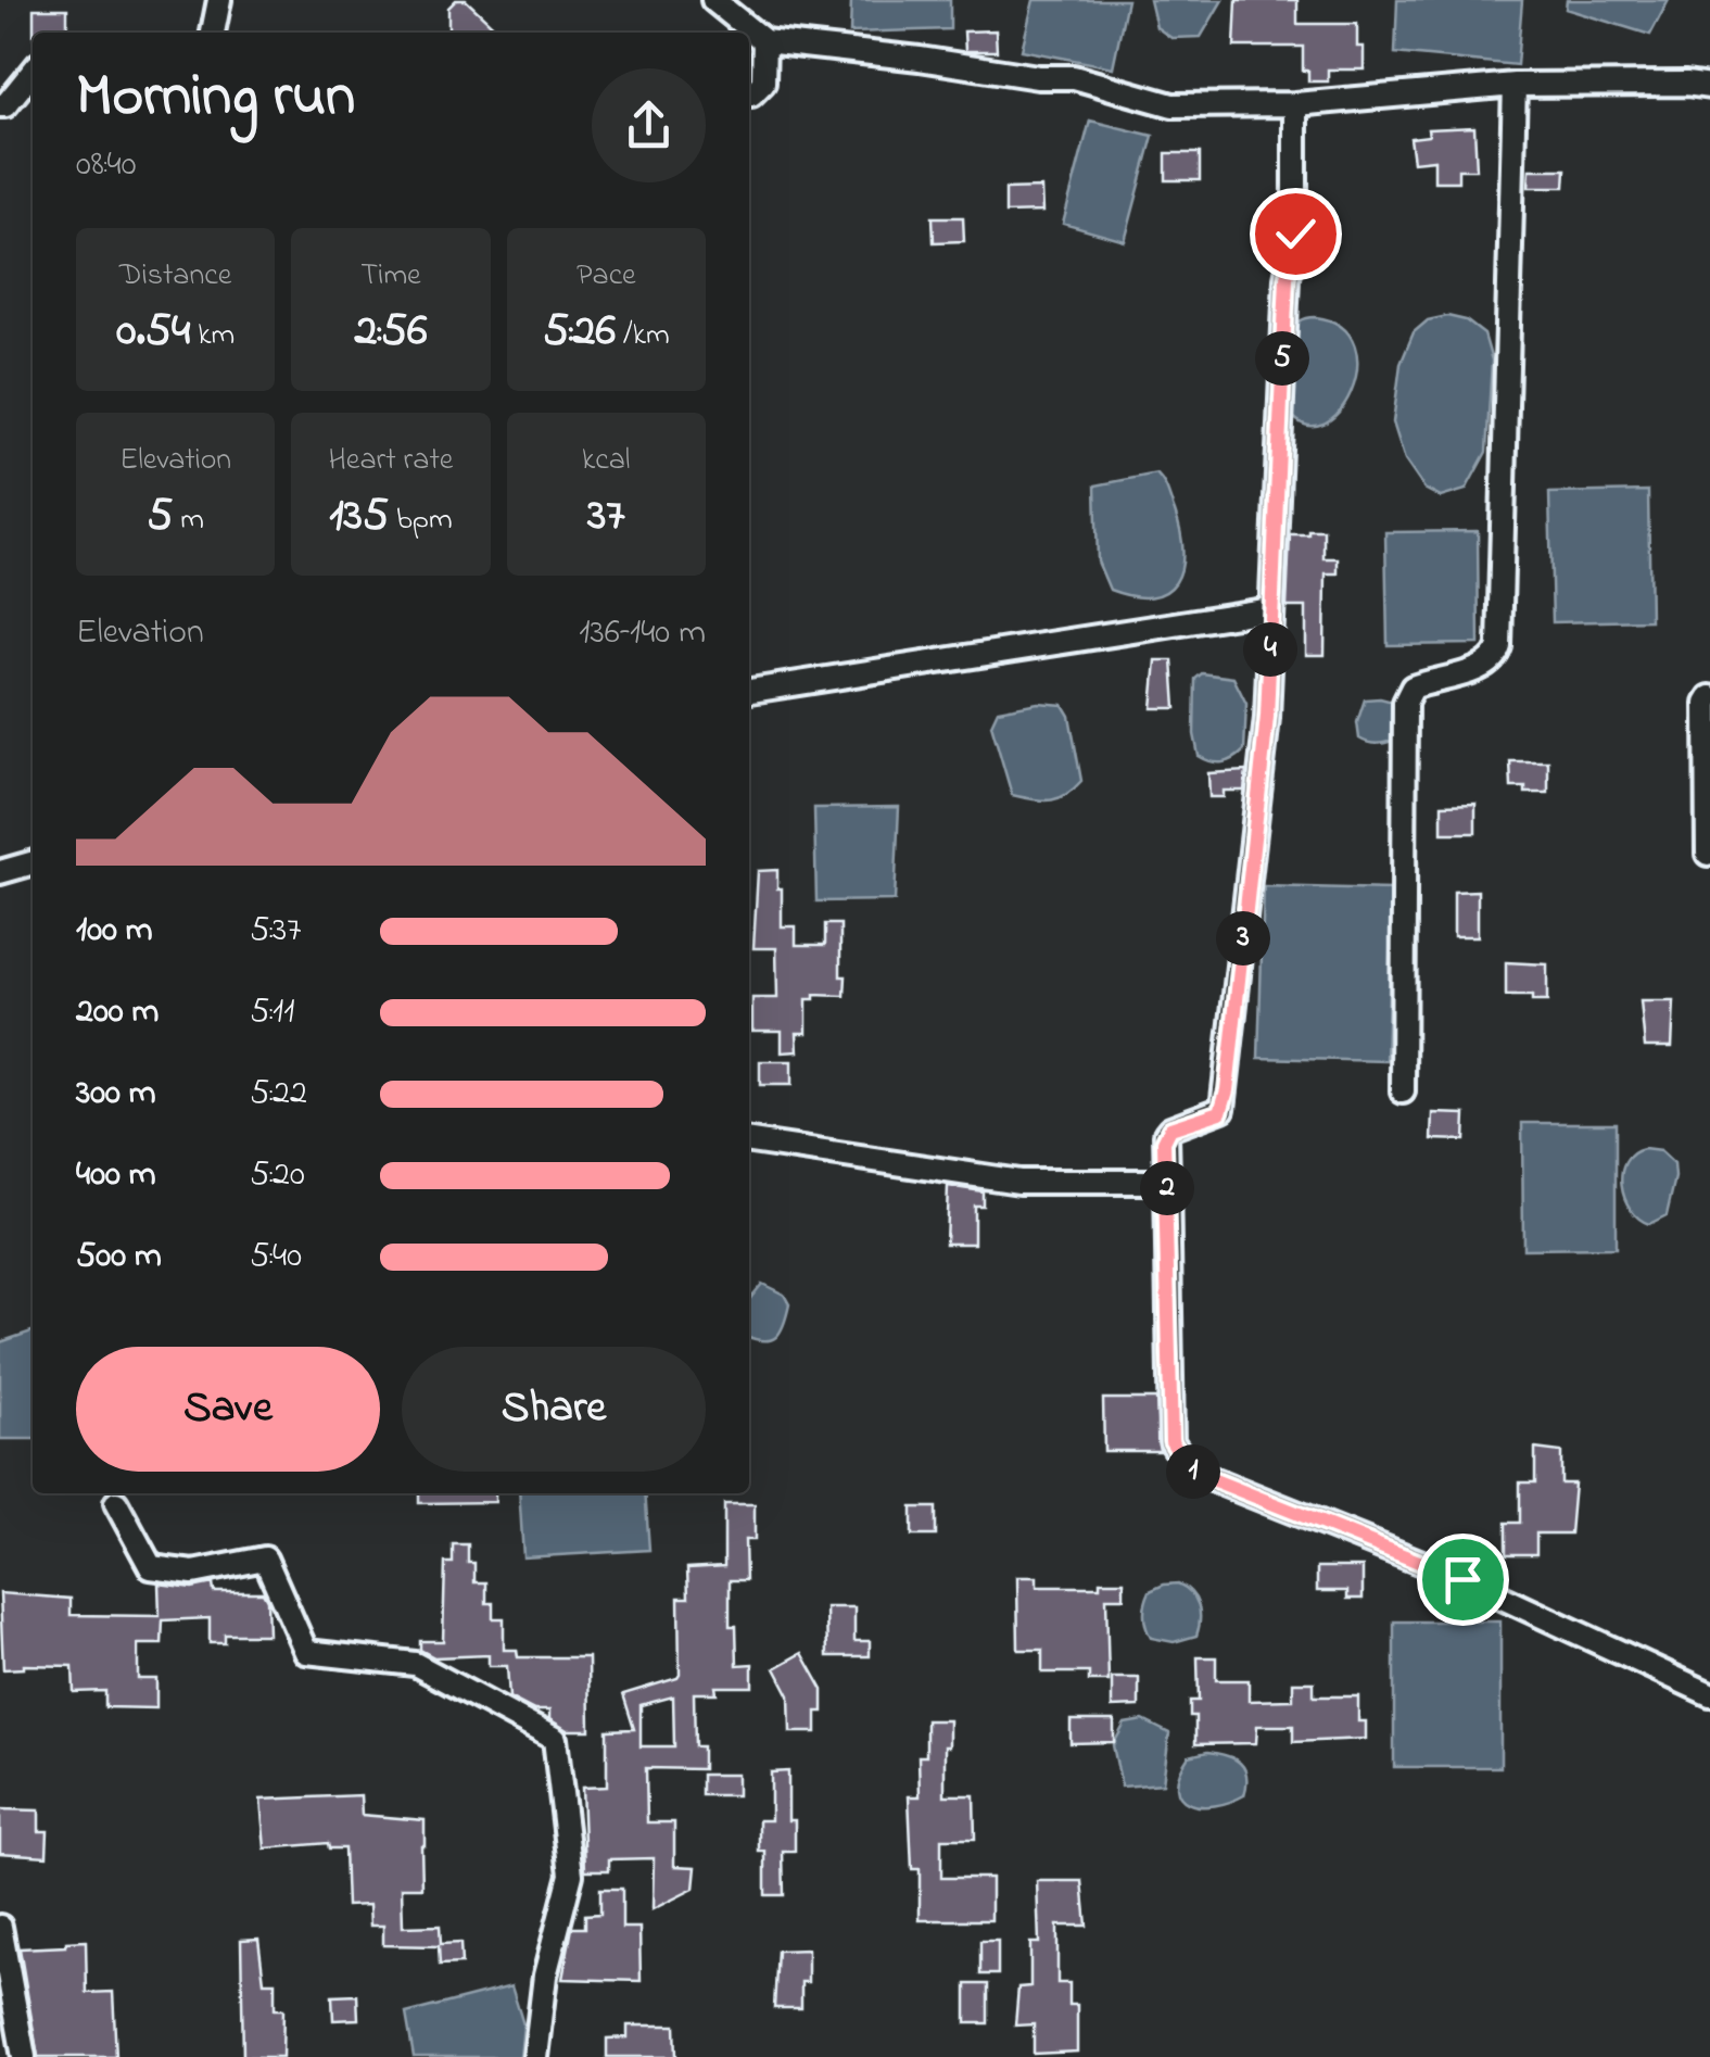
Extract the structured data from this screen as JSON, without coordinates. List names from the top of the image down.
{
  "page": {
    "heading": ["Morning run", "08:40"],
    "stats": [
      ["Distance", "0.54 km"],
      ["Time", "2:56"],
      ["Pace", "5:26 /km"],
      ["Elevation", "5 m"],
      ["Heart rate", "135 bpm"],
      ["kcal", "37"]
    ],
    "pins": [
      "5",
      "4",
      "3",
      "2",
      "1"
    ],
    "chart": ["Elevation", "136–140 m"],
    "list": [
      {
        "name": "100 m",
        "note": "5:37"
      },
      {
        "name": "200 m",
        "note": "5:11"
      },
      {
        "name": "300 m",
        "note": "5:22"
      },
      {
        "name": "400 m",
        "note": "5:20"
      },
      {
        "name": "500 m",
        "note": "5:40"
      }
    ],
    "buttons": ["Save", "Share"]
  }
}
